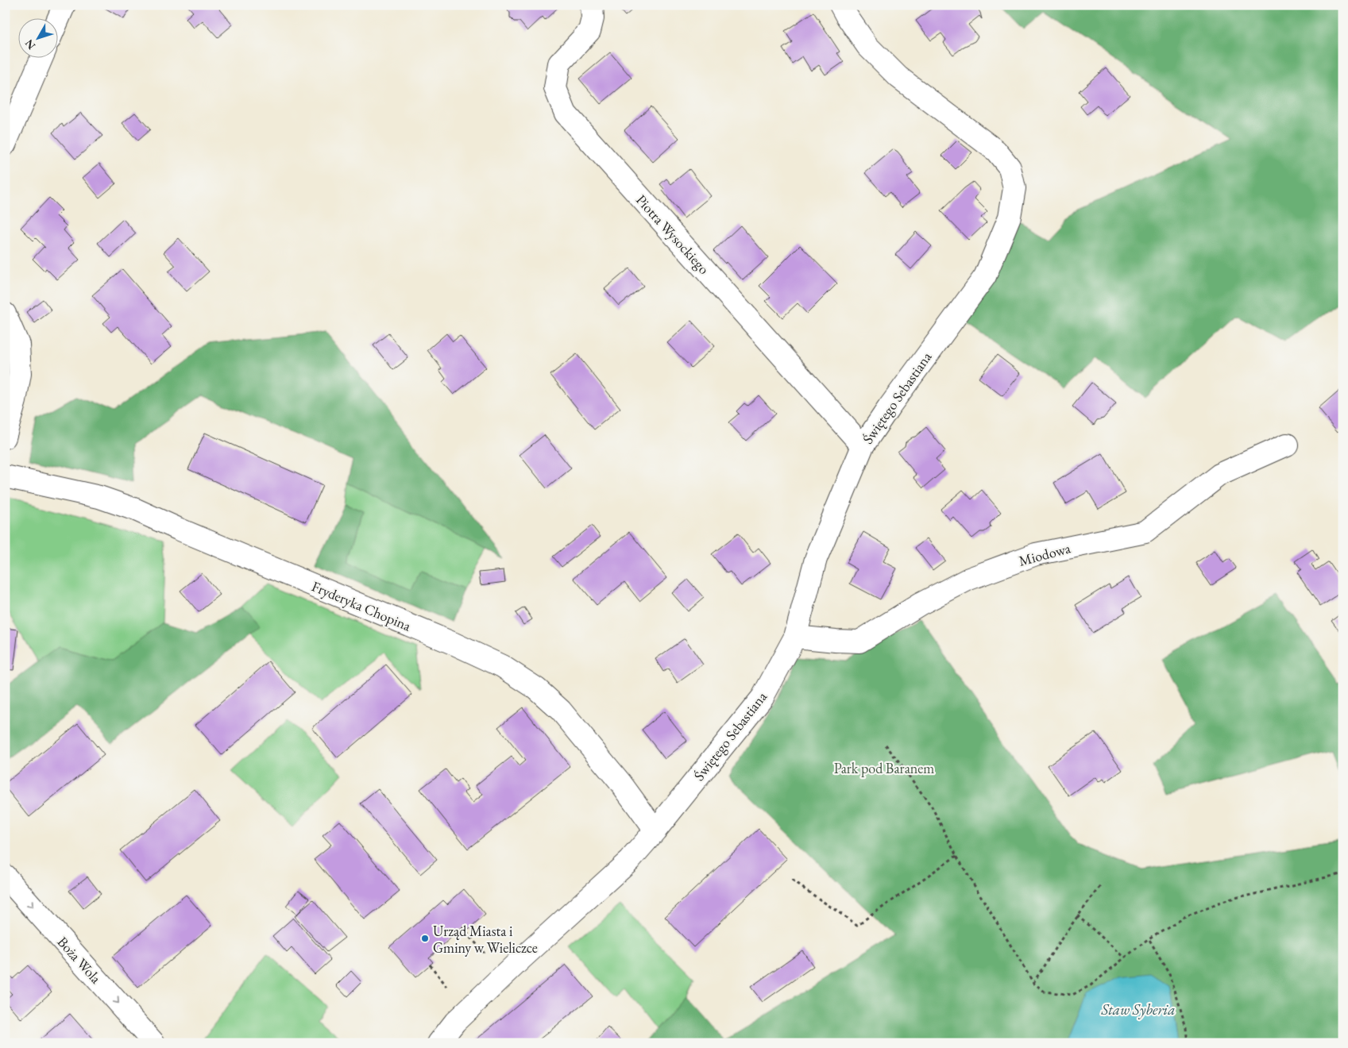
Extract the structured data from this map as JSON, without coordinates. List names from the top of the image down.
{
  "streets": {
    "street": [
      "Piotra Wysockiego",
      "Świętego Sebastiana",
      "Miodowa",
      "Fryderyka Chopina",
      "Boża Wola"
    ]
  },
  "crossings": [
    ["Piotra Wysockiego", "Świętego Sebastiana"],
    ["Świętego Sebastiana", "Miodowa"],
    ["Świętego Sebastiana", "Fryderyka Chopina"]
  ],
  "one_way": ["Boża Wola"],
  "water": ["Staw Syberia"],
  "parks": ["Park pod Baranem"],
  "places": ["Urząd Miasta i Gminy w Wieliczce"],
  "north": "bottom left"
}
